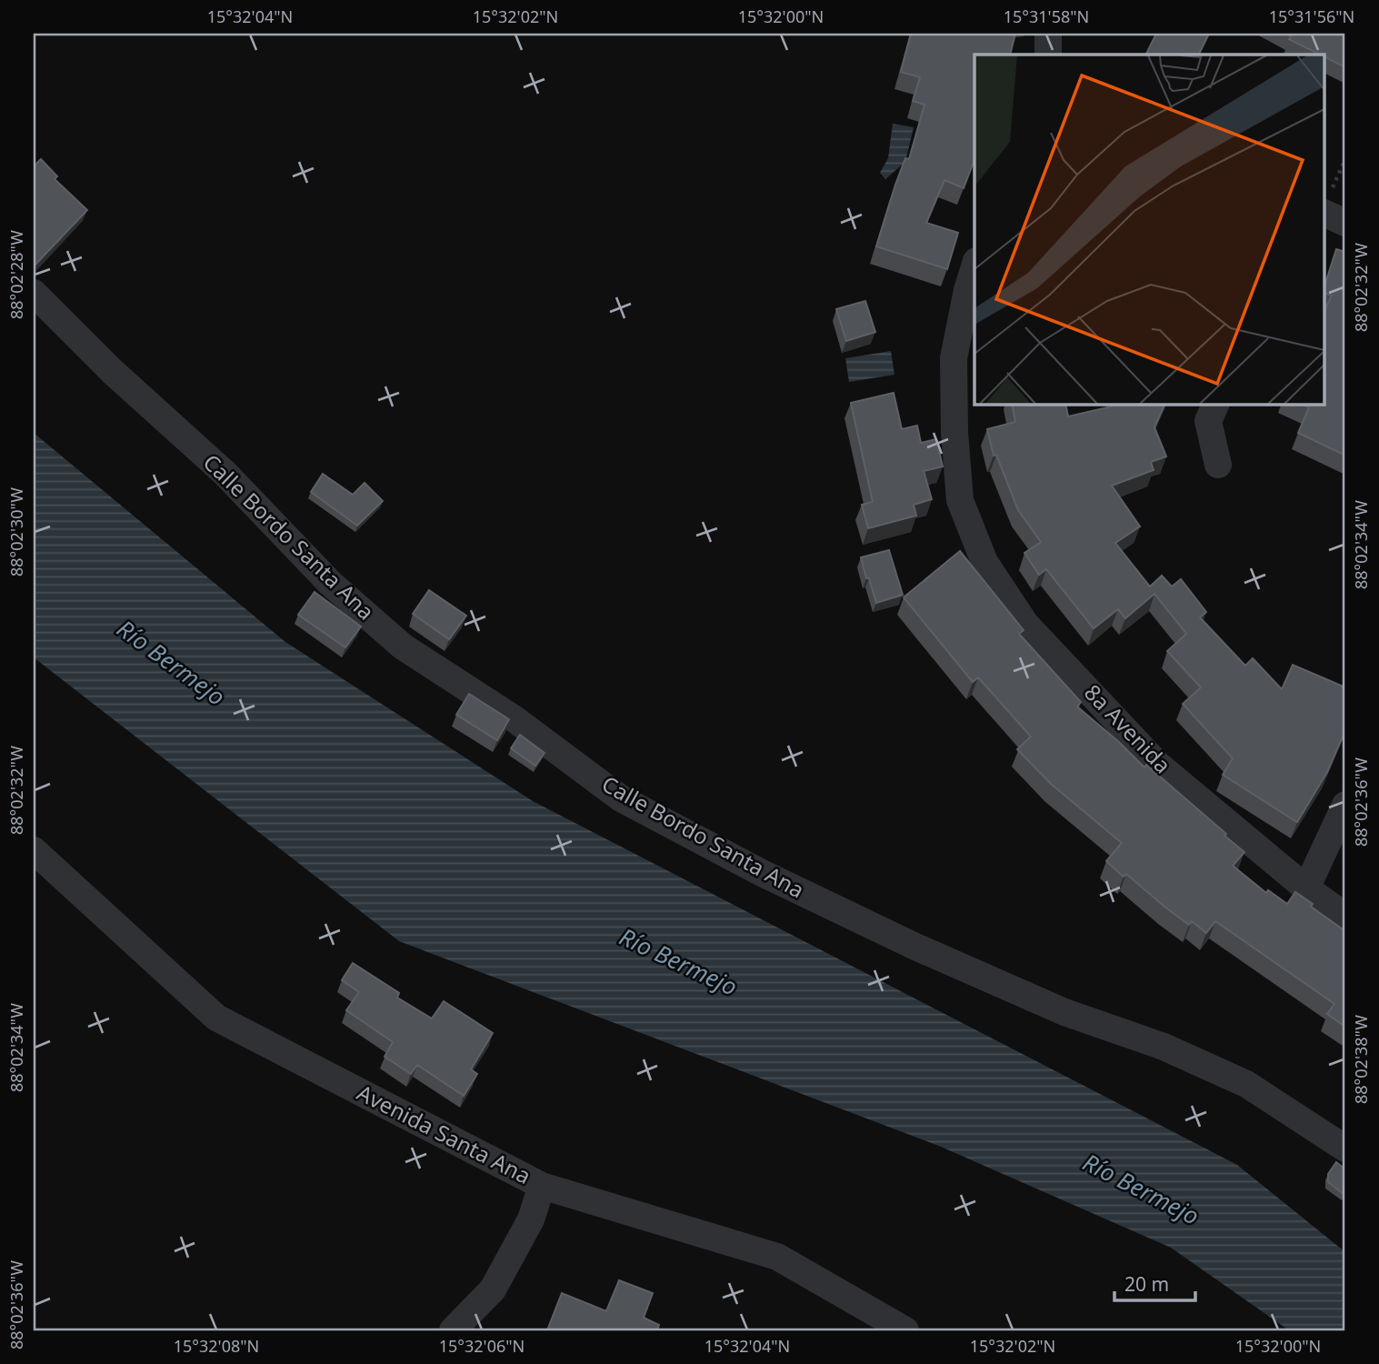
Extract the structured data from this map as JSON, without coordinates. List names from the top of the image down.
{
  "streets": {
    "street": ["Calle Bordo Santa Ana", "8a Avenida", "Avenida Santa Ana"]
  },
  "water": ["Río Bermejo"],
  "scale_bar": "20 m",
  "coordinates": [
    "15°32'04\"N",
    "15°32'02\"N",
    "15°32'00\"N",
    "15°31'58\"N",
    "15°31'56\"N",
    "88°02'28\"W",
    "88°02'32\"W",
    "88°02'30\"W",
    "88°02'34\"W",
    "88°02'36\"W",
    "88°02'38\"W",
    "15°32'08\"N",
    "15°32'06\"N"
  ]
}
